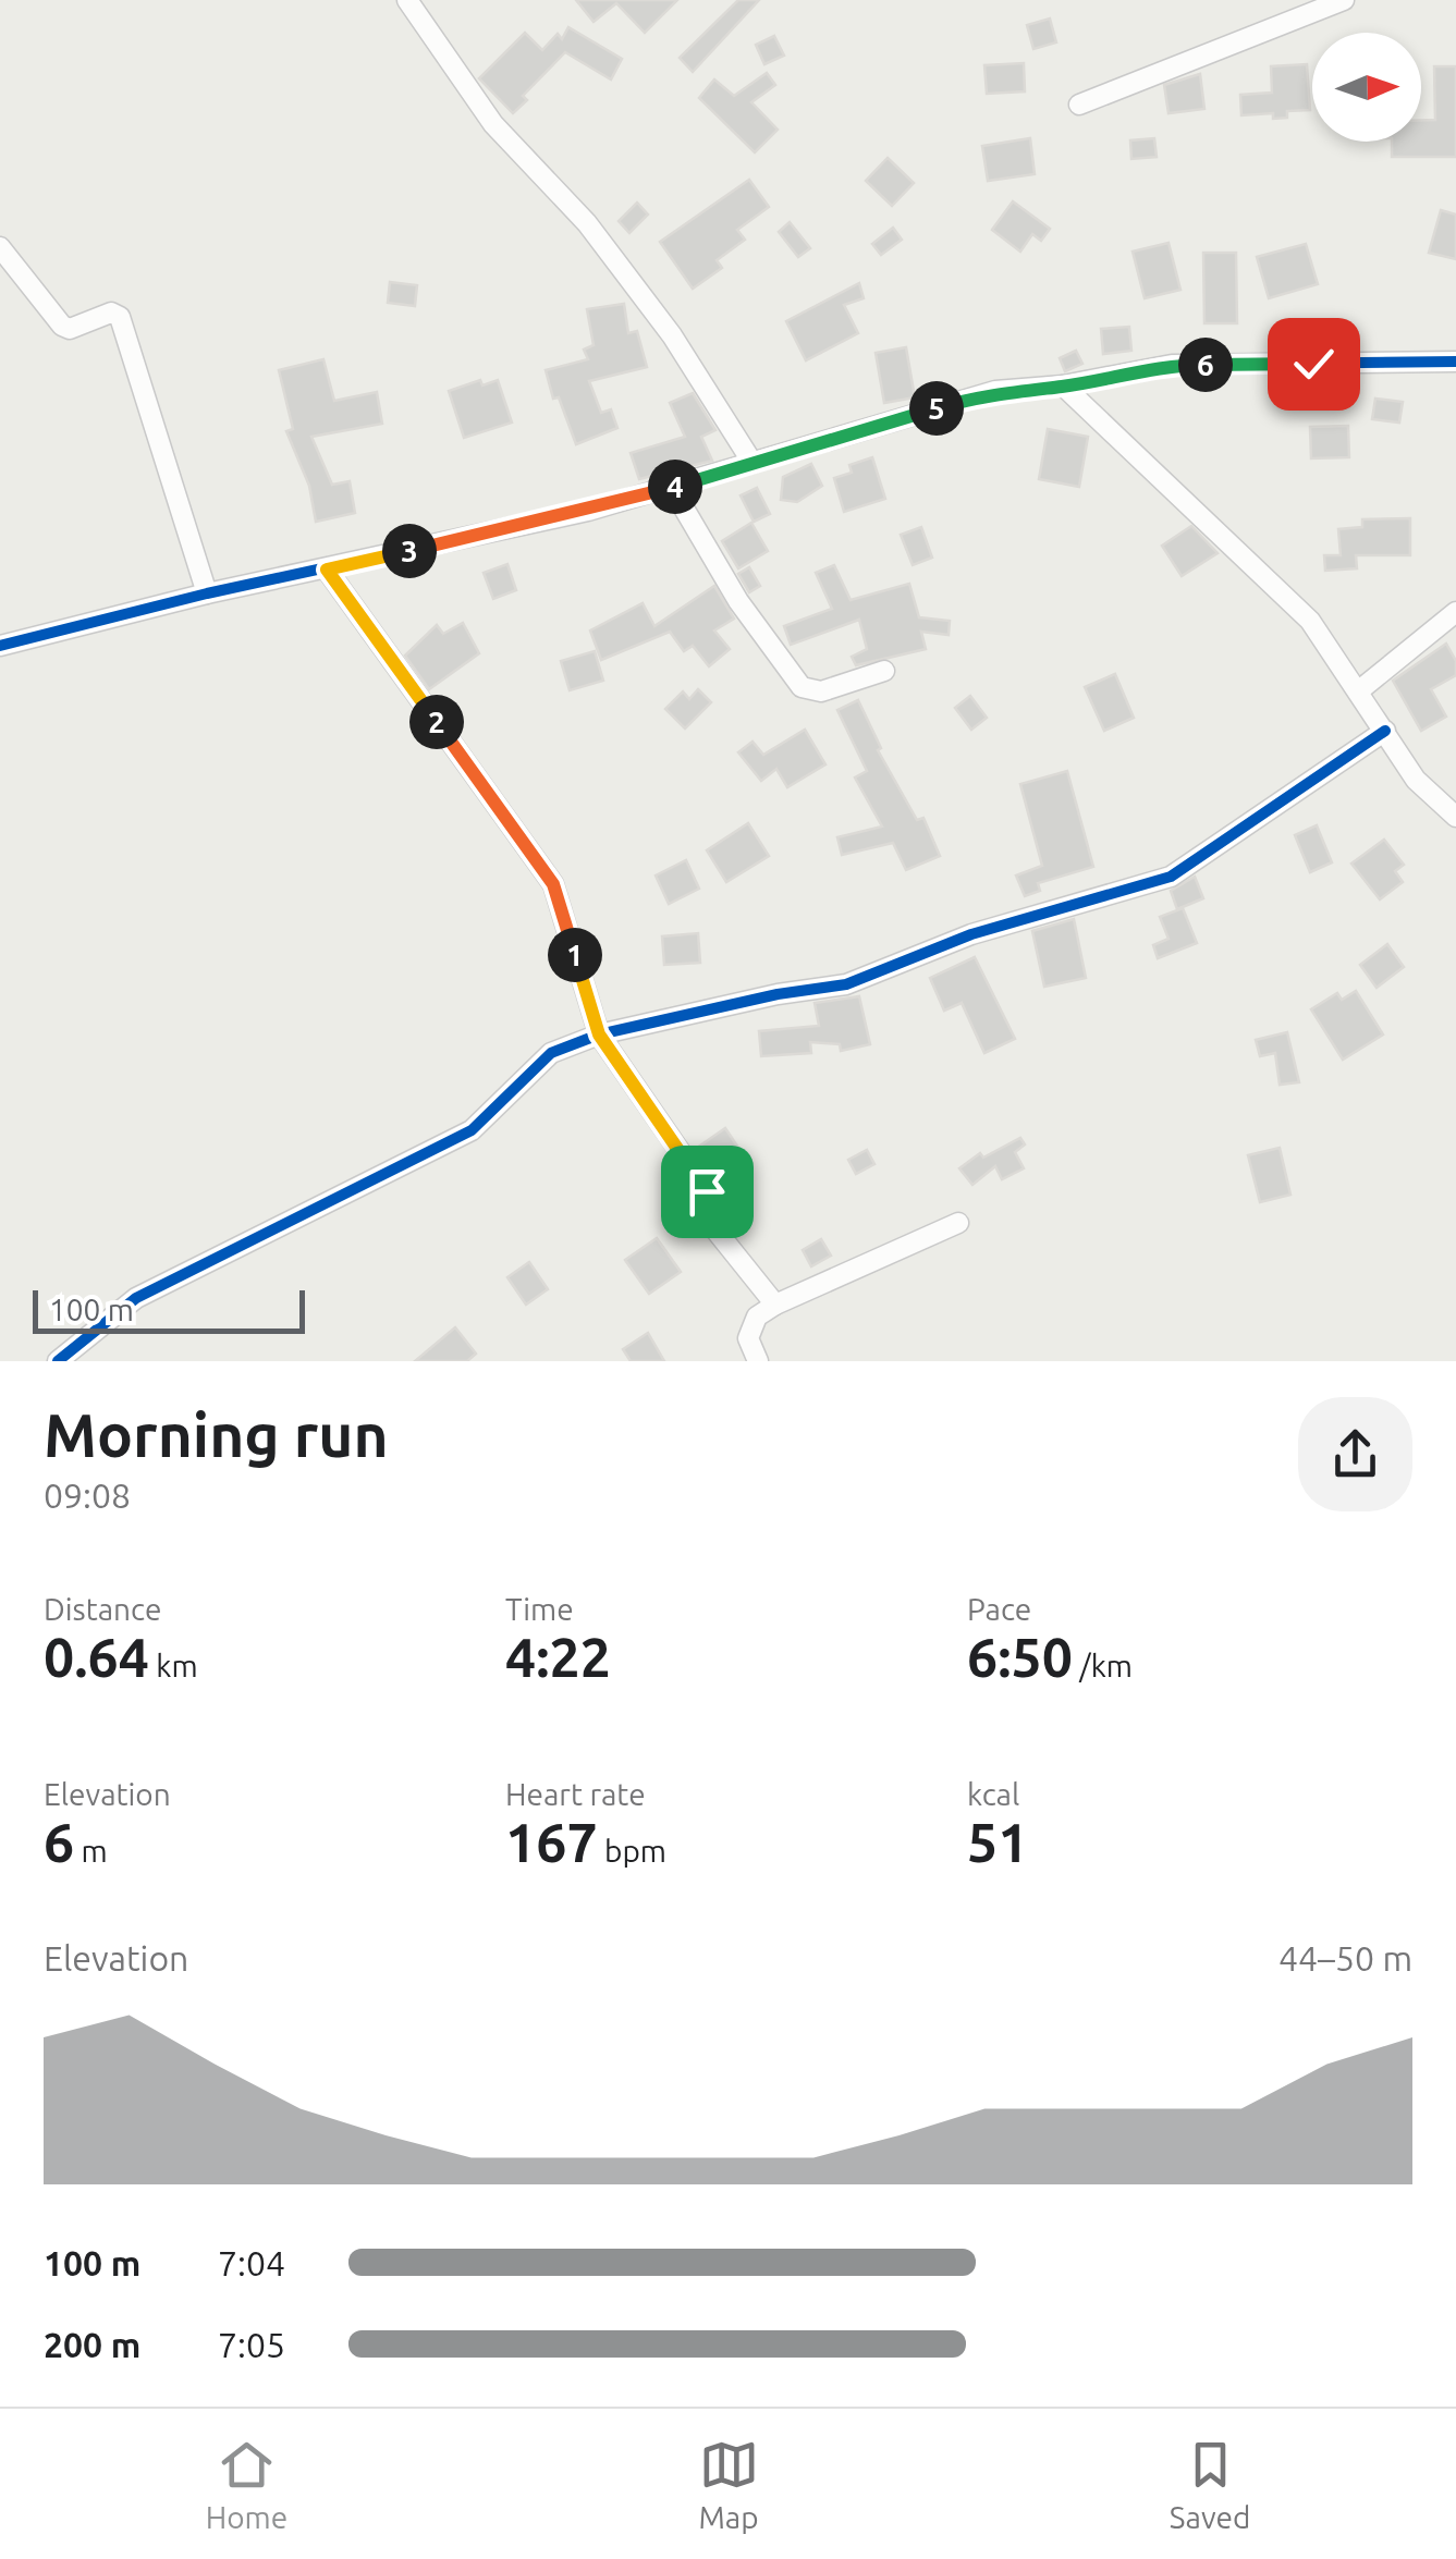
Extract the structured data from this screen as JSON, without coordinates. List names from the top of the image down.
{
  "scale_bar": "100 m",
  "north": "right",
  "page": {
    "pins": [
      "6",
      "5",
      "4",
      "3",
      "2",
      "1"
    ],
    "scale": "100 m",
    "heading": ["Morning run", "09:08"],
    "stats": [
      ["Distance", "0.64 km"],
      ["Time", "4:22"],
      ["Pace", "6:50 /km"],
      ["Elevation", "6 m"],
      ["Heart rate", "167 bpm"],
      ["kcal", "51"]
    ],
    "chart": ["Elevation", "44–50 m"],
    "list": [
      {
        "name": "100 m",
        "note": "7:04"
      },
      {
        "name": "200 m",
        "note": "7:05"
      }
    ],
    "tabs": ["Home", "Map", "Saved"]
  }
}
